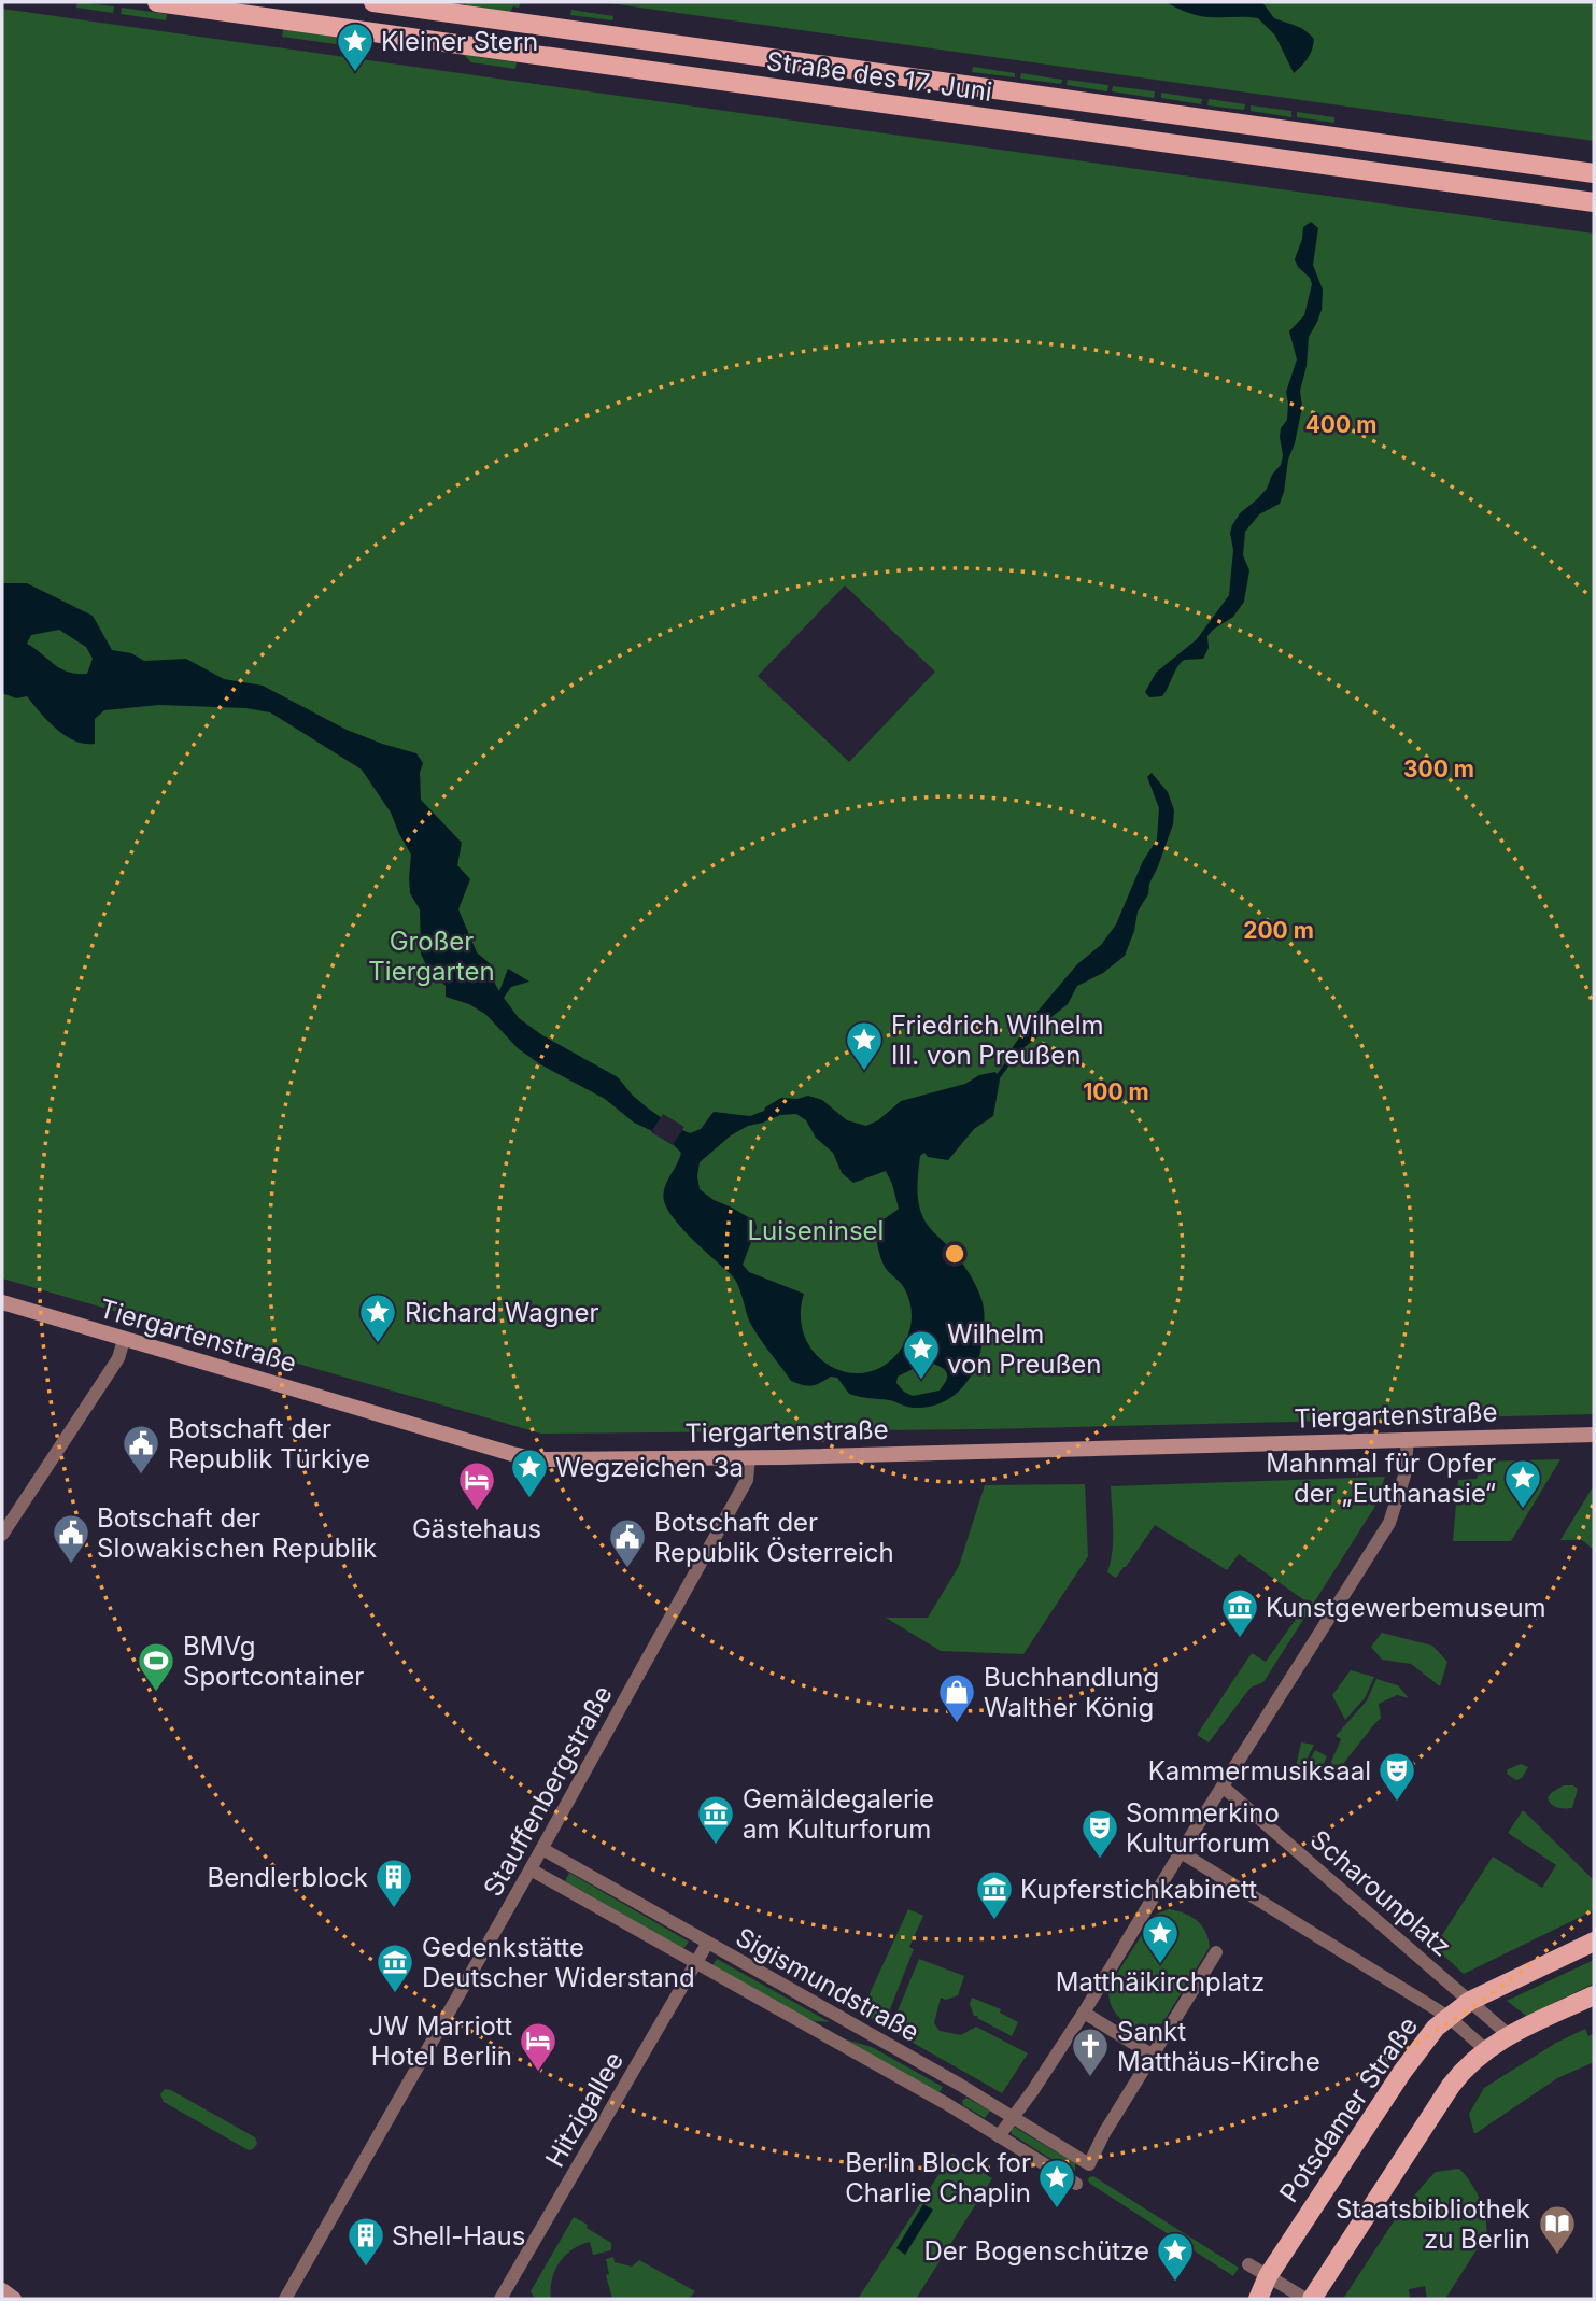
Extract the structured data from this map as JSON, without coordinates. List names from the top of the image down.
{
  "streets": {
    "main road": ["Straße des 17. Juni", "Tiergartenstraße", "Potsdamer Straße"],
    "street": [
      "Stauffenbergstraße",
      "Scharounplatz",
      "Sigismundstraße",
      "Hitzigallee"
    ]
  },
  "crossings": [
    ["Tiergartenstraße", "Stauffenbergstraße"],
    ["Stauffenbergstraße", "Sigismundstraße"],
    ["Scharounplatz", "Potsdamer Straße"],
    ["Sigismundstraße", "Hitzigallee"]
  ],
  "parks": ["Großer Tiergarten", "Luiseninsel"],
  "places": {
    "place": [
      "Kleiner Stern",
      "Friedrich Wilhelm III. von Preußen",
      "Richard Wagner",
      "Wilhelm von Preußen",
      "Wegzeichen 3a",
      "Mahnmal für Opfer der „Euthanasie“",
      "Matthäikirchplatz",
      "Berlin Block for Charlie Chaplin",
      "Der Bogenschütze"
    ],
    "public building": ["Botschaft der Republik Türkiye", "Botschaft der Slowakischen Republik", "Botschaft der Republik Österreich"],
    "hotel": ["Gästehaus", "JW Marriott Hotel Berlin"],
    "museum": [
      "Kunstgewerbemuseum",
      "Gemäldegalerie am Kulturforum",
      "Kupferstichkabinett",
      "Gedenkstätte Deutscher Widerstand"
    ],
    "sports": ["BMVg Sportcontainer"],
    "shop": ["Buchhandlung Walther König"],
    "theatre": ["Kammermusiksaal", "Sommerkino Kulturforum"],
    "building": ["Bendlerblock", "Shell-Haus"],
    "church": ["Sankt Matthäus-Kirche"],
    "library": ["Staatsbibliothek zu Berlin"]
  },
  "rings": [
    "400 m",
    "300 m",
    "200 m",
    "100 m"
  ]
}
